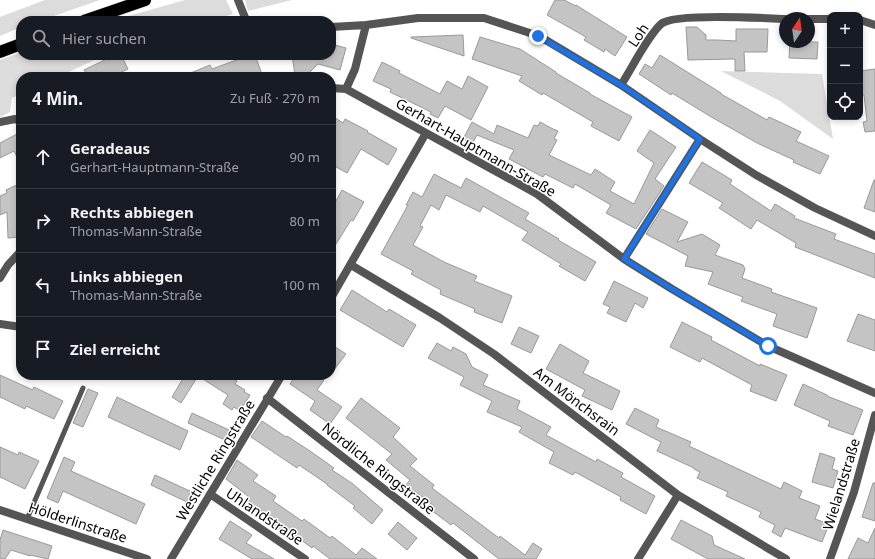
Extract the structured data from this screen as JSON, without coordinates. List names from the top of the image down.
{
  "streets": {
    "street": [
      "Loh",
      "Gerhart-Hauptmann-Straße",
      "Am Mönchsrain",
      "Westliche Ringstraße",
      "Nördliche Ringstraße",
      "Wielandstraße",
      "Uhlandstraße",
      "Hölderlinstraße"
    ]
  },
  "crossings": [
    ["Westliche Ringstraße", "Nördliche Ringstraße"],
    ["Westliche Ringstraße", "Uhlandstraße"]
  ],
  "north": "top",
  "page": {
    "map_buttons": ["+", "−"],
    "search": "Hier suchen",
    "heading": ["4 Min.", "Zu Fuß · 270 m"],
    "list": [
      ["Geradeaus", "Gerhart-Hauptmann-Straße", "90 m"],
      ["Rechts abbiegen", "Thomas-Mann-Straße", "80 m"],
      ["Links abbiegen", "Thomas-Mann-Straße", "100 m"],
      "Ziel erreicht"
    ]
  }
}
